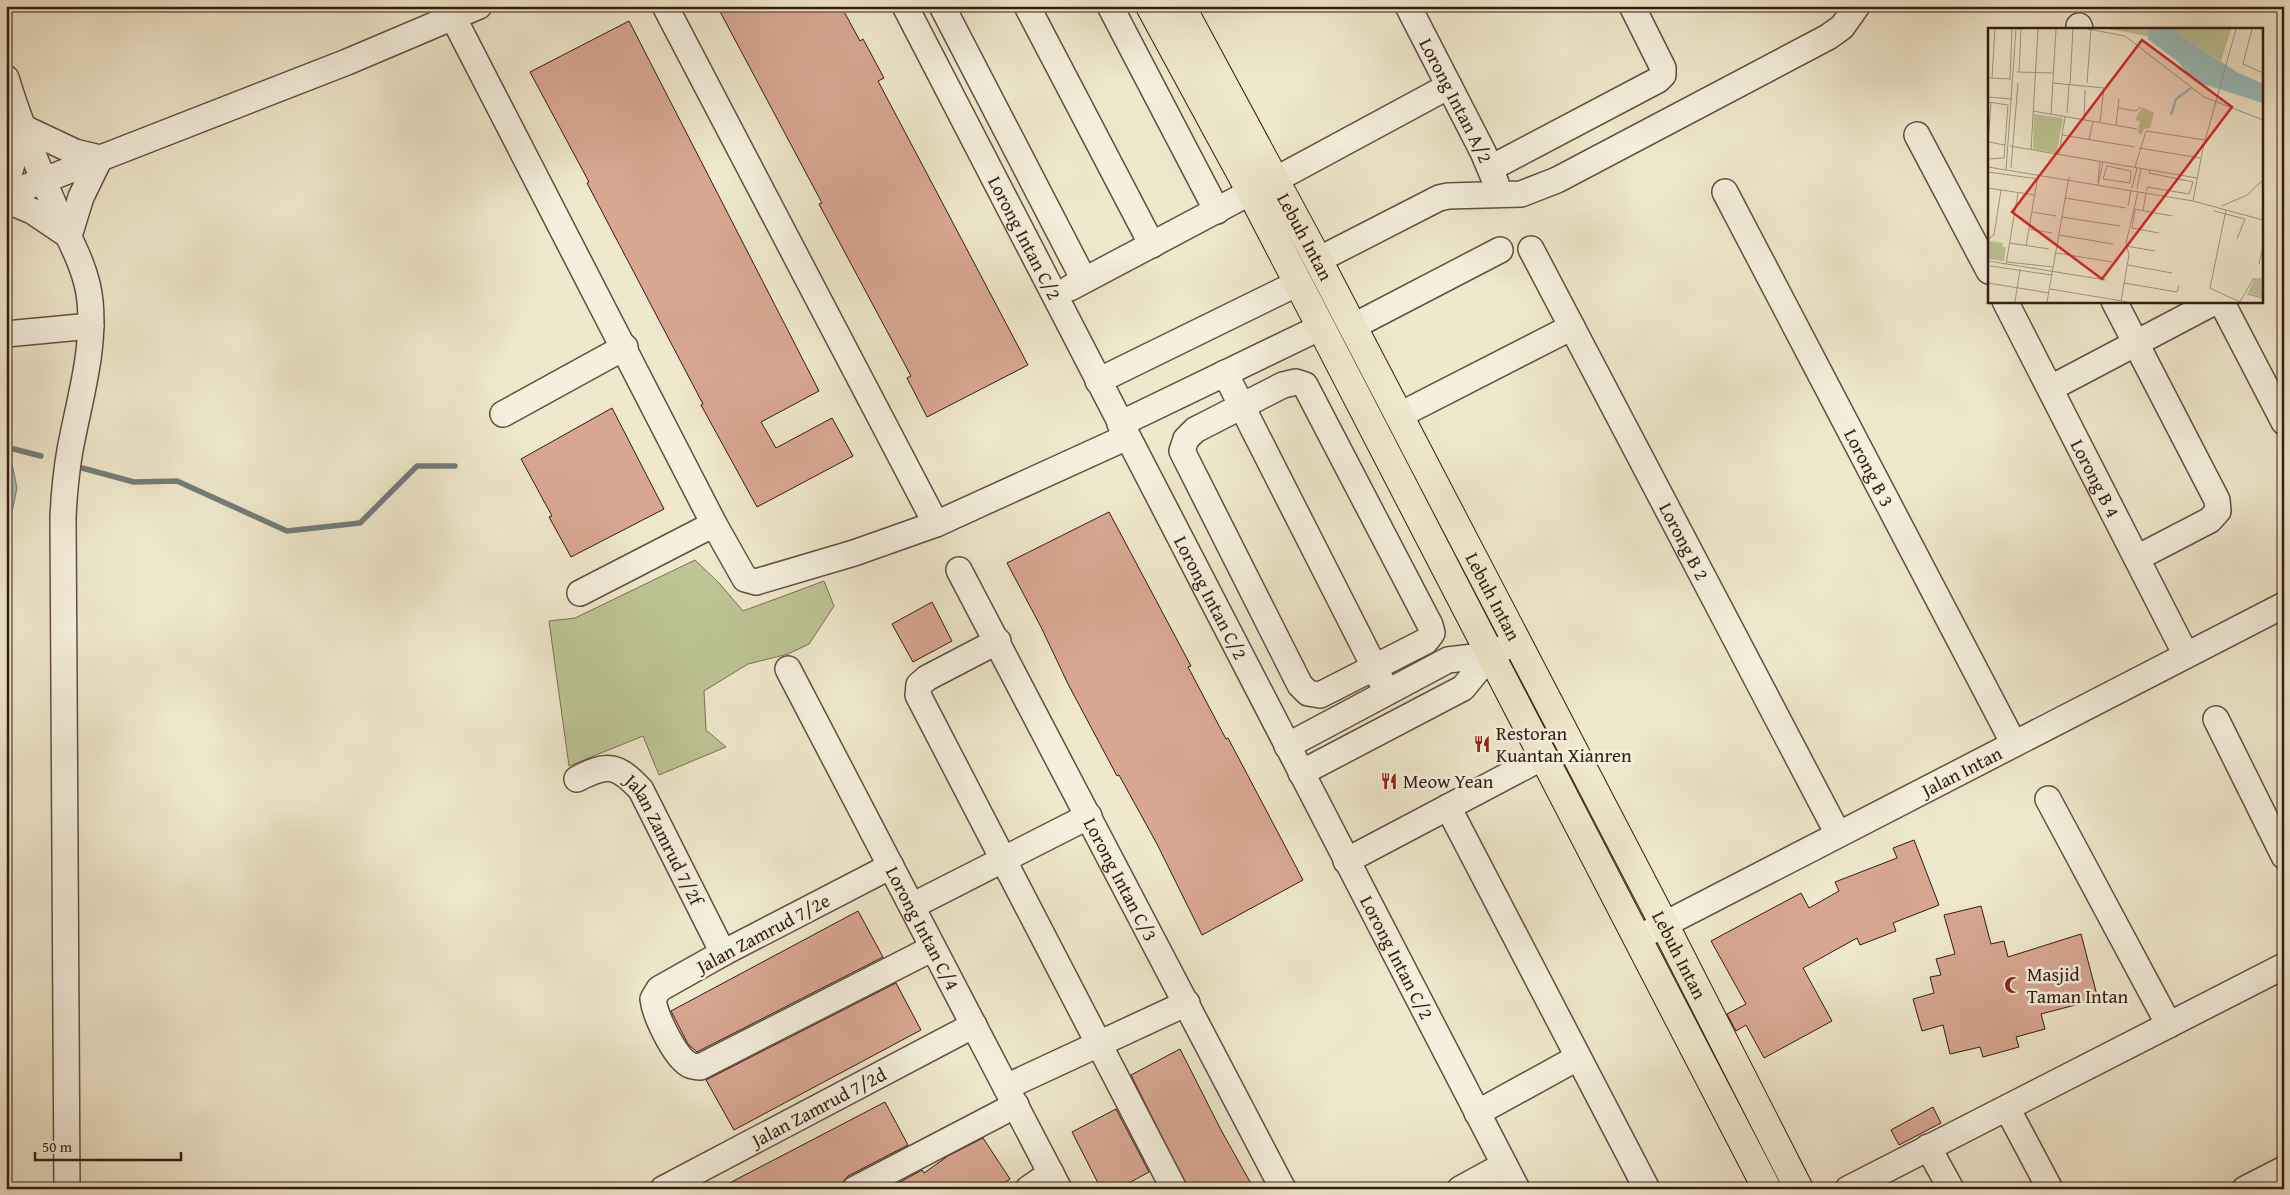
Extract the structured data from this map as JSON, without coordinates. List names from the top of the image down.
{
  "streets": {
    "main road": ["Lebuh Intan"],
    "street": [
      "Lorong Intan A/2",
      "Lorong Intan C/2",
      "Lorong B 3",
      "Lorong B 4",
      "Lorong B 2",
      "Jalan Intan",
      "Jalan Zamrud 7/2f",
      "Lorong Intan C/3",
      "Lorong Intan C/4",
      "Jalan Zamrud 7/2e",
      "Jalan Zamrud 7/2d"
    ]
  },
  "crossings": [
    ["Lebuh Intan", "Jalan Intan"],
    ["Lorong B 3", "Jalan Intan"],
    ["Lorong B 4", "Jalan Intan"],
    ["Lorong B 2", "Jalan Intan"],
    ["Jalan Zamrud 7/2f", "Jalan Zamrud 7/2e"],
    ["Lorong Intan C/4", "Jalan Zamrud 7/2e"],
    ["Lorong Intan C/4", "Jalan Zamrud 7/2d"]
  ],
  "places": {
    "restaurant": ["Restoran Kuantan Xianren", "Meow Yean"],
    "mosque": ["Masjid Taman Intan"]
  },
  "scale_bar": "50 m"
}
